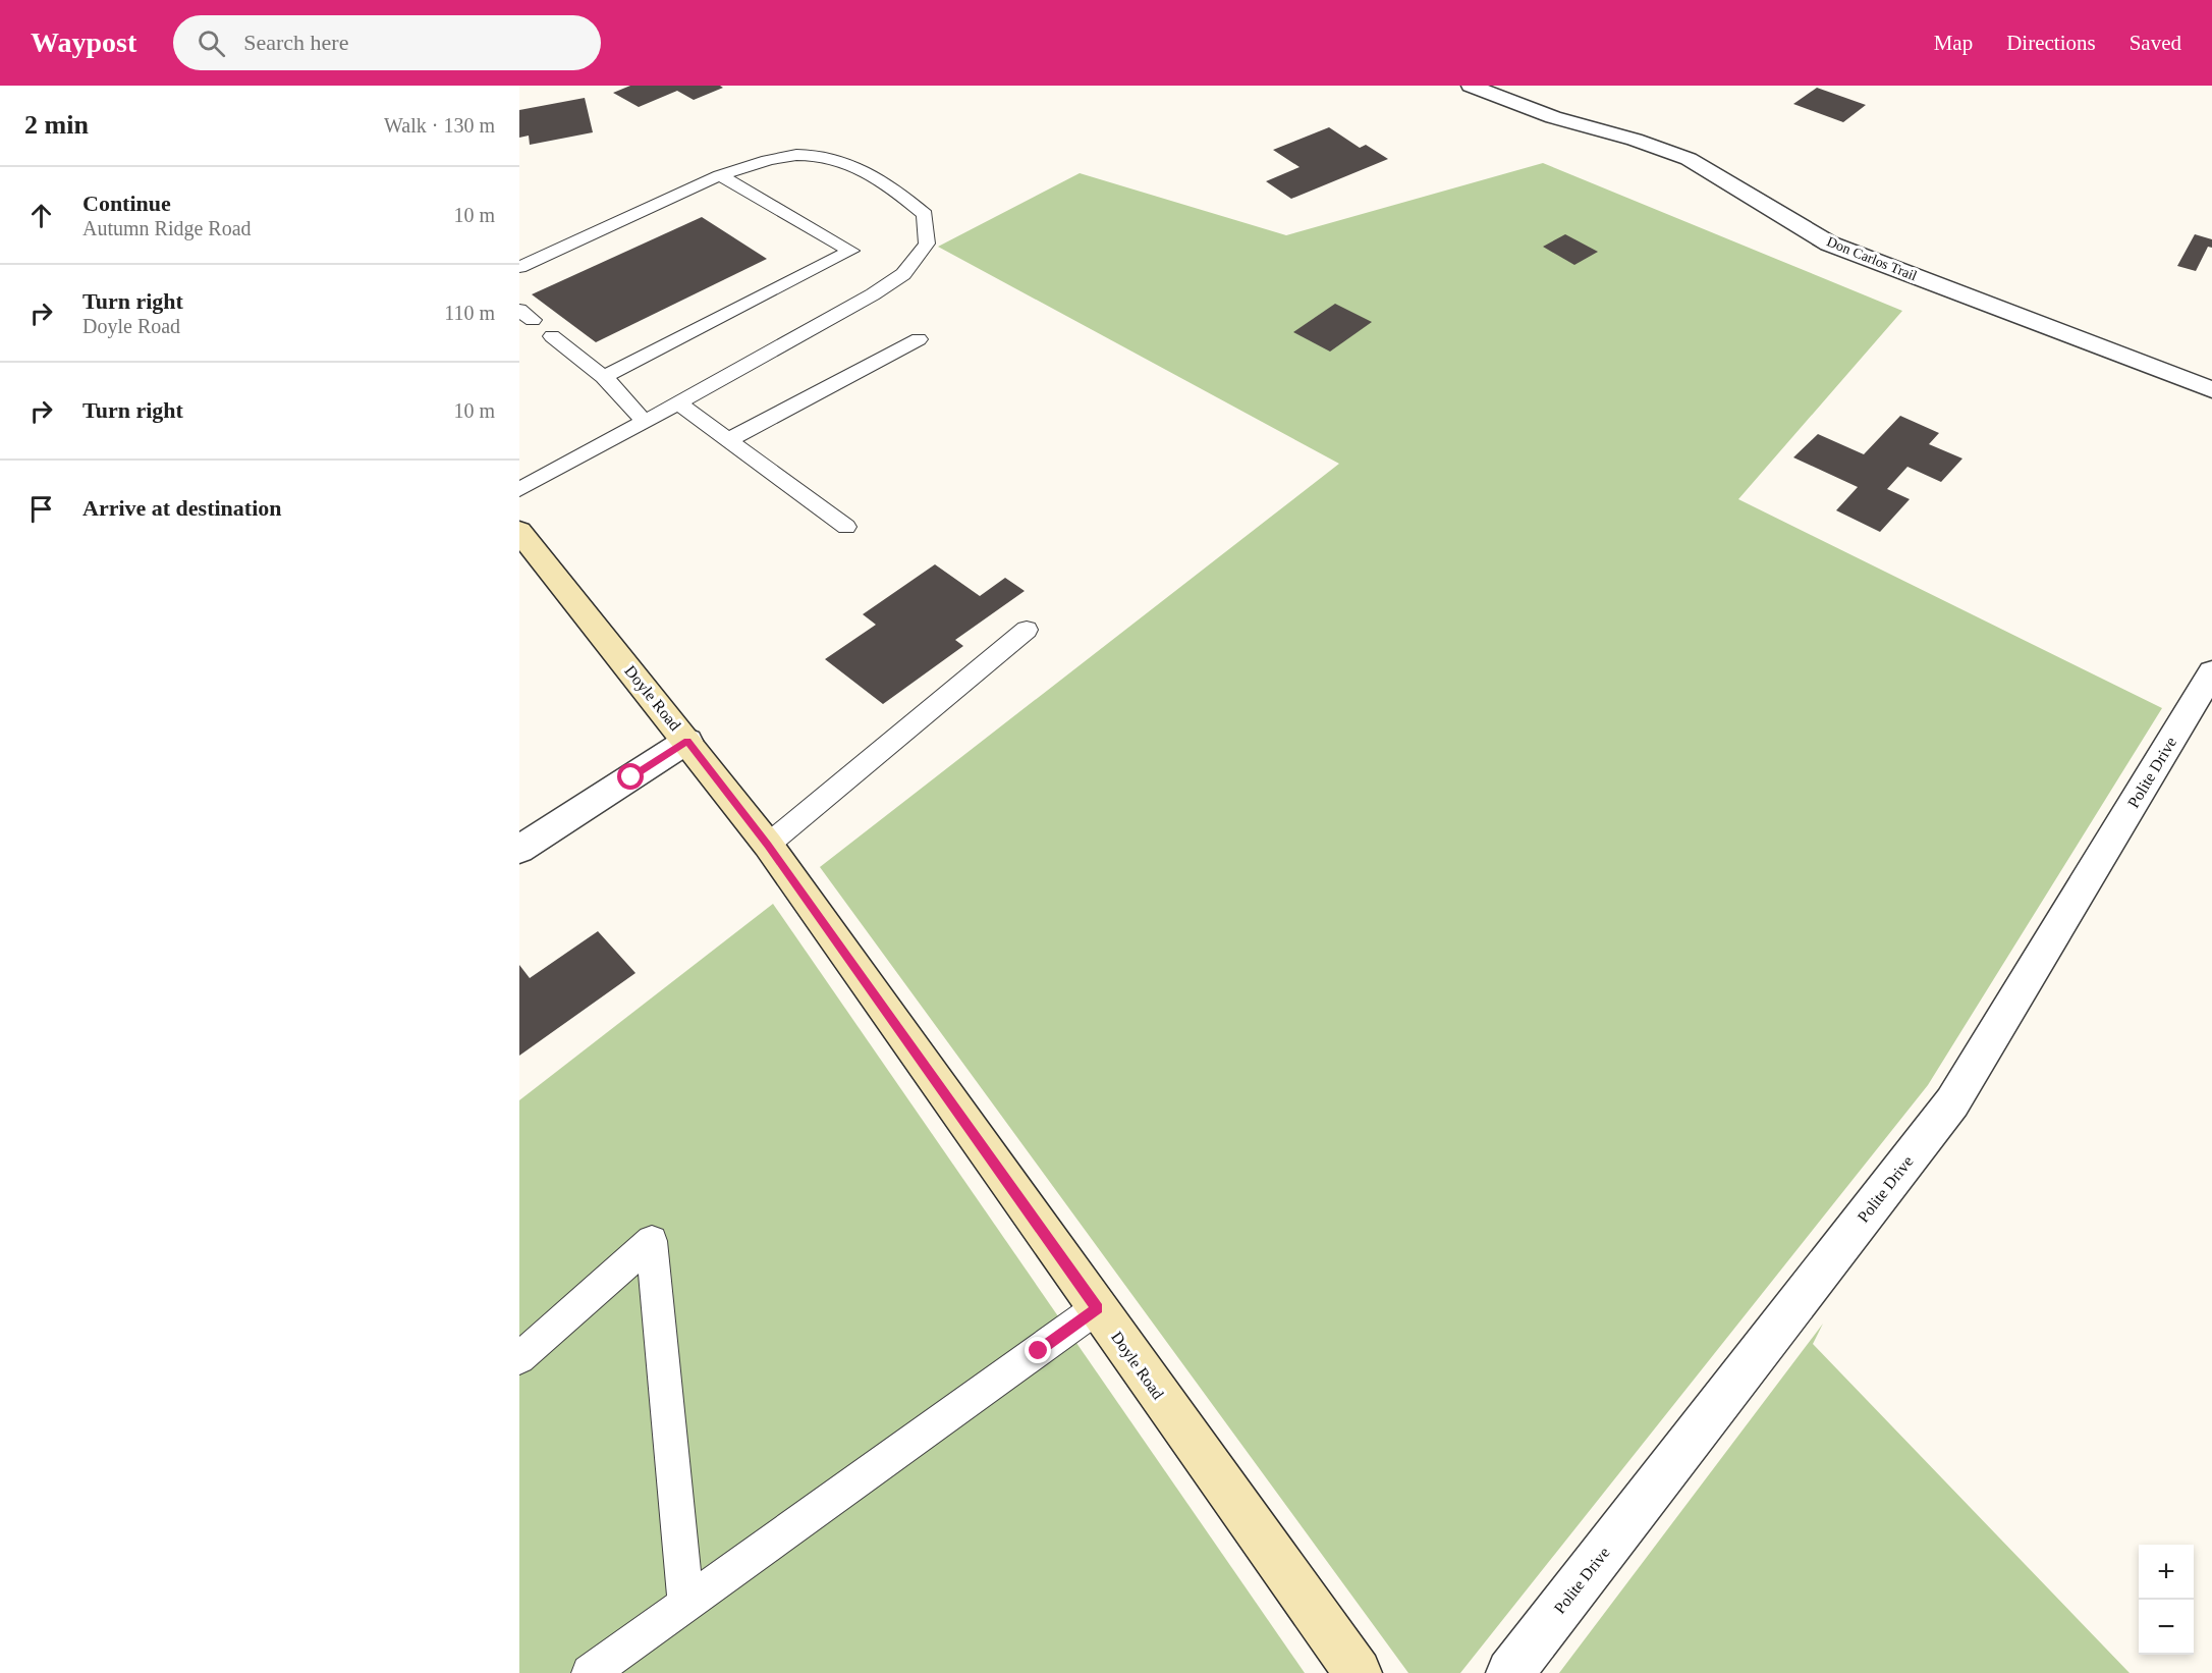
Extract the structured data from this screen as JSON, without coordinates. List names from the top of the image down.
{
  "streets": {
    "main road": ["Doyle Road"],
    "street": ["Don Carlos Trail", "Polite Drive"]
  },
  "page": {
    "header": "Waypost",
    "search": "Search here",
    "nav": ["Map", "Directions", "Saved"],
    "heading": ["2 min", "Walk · 130 m"],
    "list": [
      ["Continue", "Autumn Ridge Road", "10 m"],
      ["Turn right", "Doyle Road", "110 m"],
      ["Turn right", "10 m"],
      "Arrive at destination"
    ],
    "map_buttons": ["+", "−"]
  }
}
